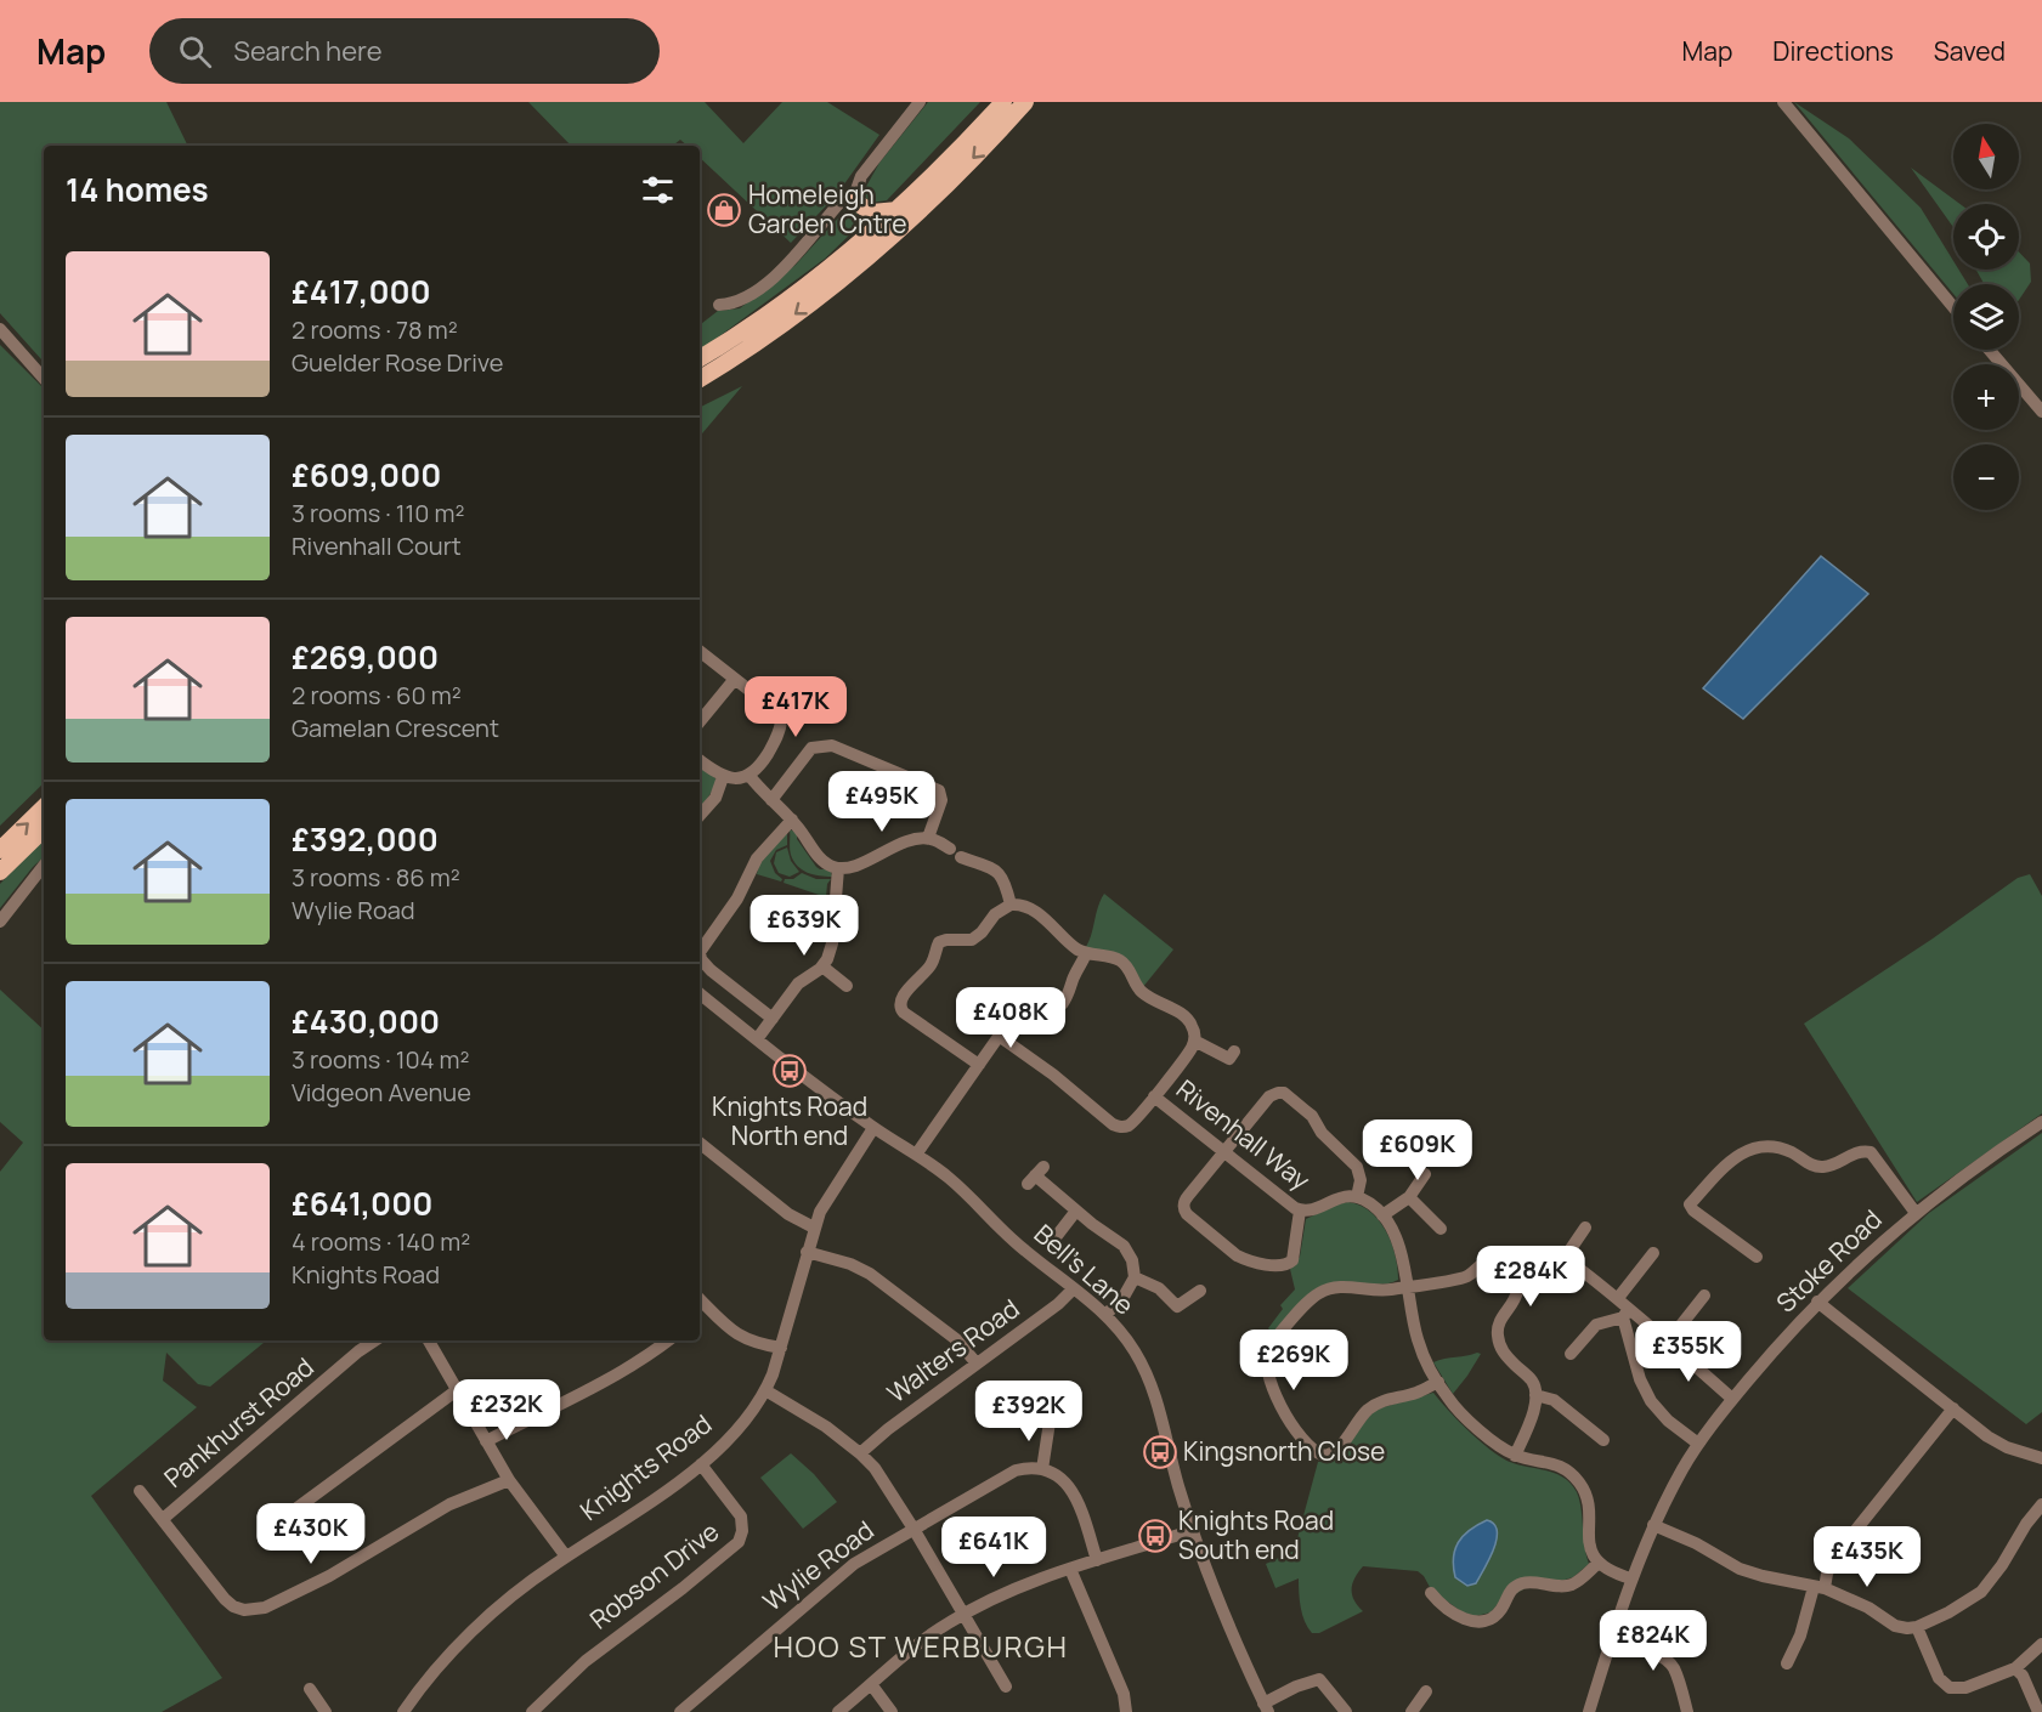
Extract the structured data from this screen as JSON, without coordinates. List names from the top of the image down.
{
  "streets": {
    "street": [
      "Rivenhall Way",
      "Stoke Road",
      "Bell's Lane",
      "Walters Road",
      "Pankhurst Road",
      "Knights Road",
      "Wylie Road",
      "Robson Drive"
    ]
  },
  "crossings": [
    ["Bell's Lane", "Walters Road"],
    ["Bell's Lane", "Knights Road"],
    ["Knights Road", "Robson Drive"]
  ],
  "districts": ["HOO ST WERBURGH"],
  "places": {
    "shop": ["Homeleigh Garden Cntre"],
    "bus stop": ["Knights Road North end", "Kingsnorth Close", "Knights Road South end"]
  },
  "north": "top",
  "page": {
    "header": "Map",
    "search": "Search here",
    "nav": ["Map", "Directions", "Saved"],
    "map_buttons": ["+", "−"],
    "heading": "14 homes",
    "list": [
      {
        "name": "£417,000",
        "note": "2 rooms · 78 m² · Guelder Rose Drive"
      },
      {
        "name": "£609,000",
        "note": "3 rooms · 110 m² · Rivenhall Court"
      },
      {
        "name": "£269,000",
        "note": "2 rooms · 60 m² · Gamelan Crescent"
      },
      {
        "name": "£392,000",
        "note": "3 rooms · 86 m² · Wylie Road"
      },
      {
        "name": "£430,000",
        "note": "3 rooms · 104 m² · Vidgeon Avenue"
      },
      {
        "name": "£641,000",
        "note": "4 rooms · 140 m² · Knights Road"
      }
    ],
    "price": [
      "£417K",
      "£495K",
      "£639K",
      "£408K",
      "£609K",
      "£284K",
      "£355K",
      "£269K",
      "£232K",
      "£392K",
      "£430K",
      "£641K",
      "£435K",
      "£824K"
    ]
  }
}
